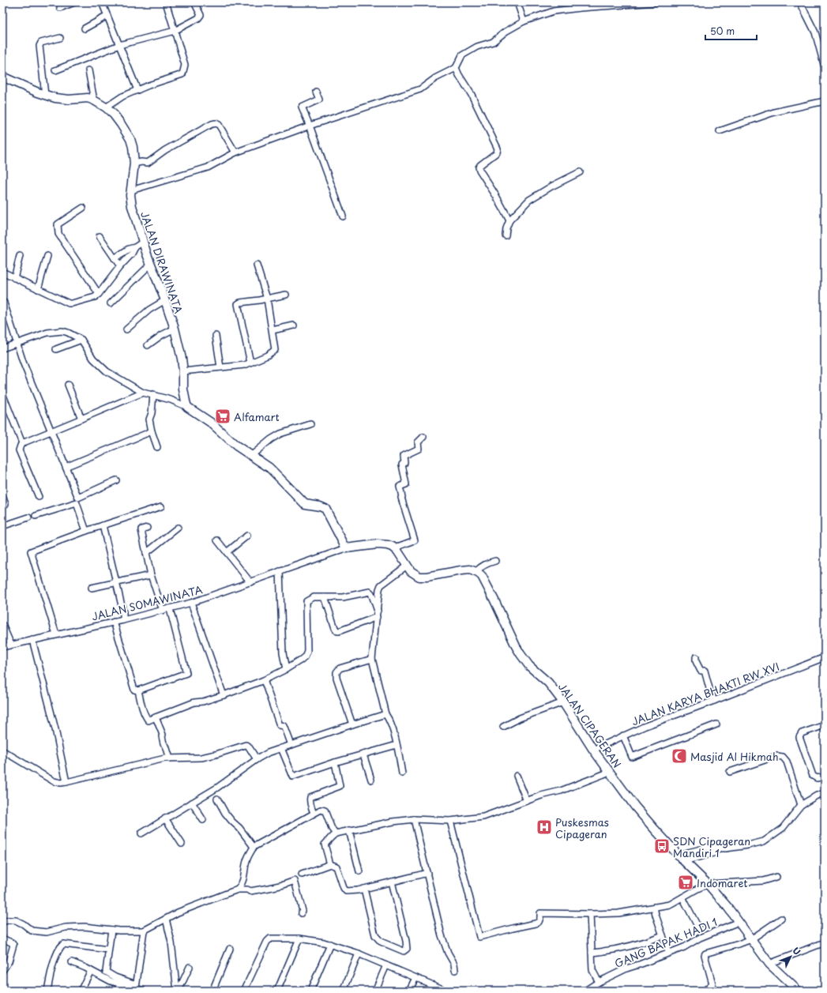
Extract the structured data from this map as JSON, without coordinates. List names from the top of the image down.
{
  "streets": {
    "street": [
      "JALAN DIRAWINATA",
      "JALAN SOMAWINATA",
      "JALAN KARYA BHAKTI RW XVI",
      "JALAN CIPAGERAN",
      "GANG BAPAK HADI 1"
    ]
  },
  "crossings": [
    ["JALAN KARYA BHAKTI RW XVI", "JALAN CIPAGERAN"],
    ["JALAN CIPAGERAN", "GANG BAPAK HADI 1"]
  ],
  "places": {
    "supermarket": ["Alfamart", "Indomaret"],
    "mosque": ["Masjid Al Hikmah"],
    "hospital": ["Puskesmas Cipageran"],
    "bus stop": ["SDN Cipageran Mandiri 1"]
  },
  "scale_bar": "50 m",
  "north": "top right"
}
